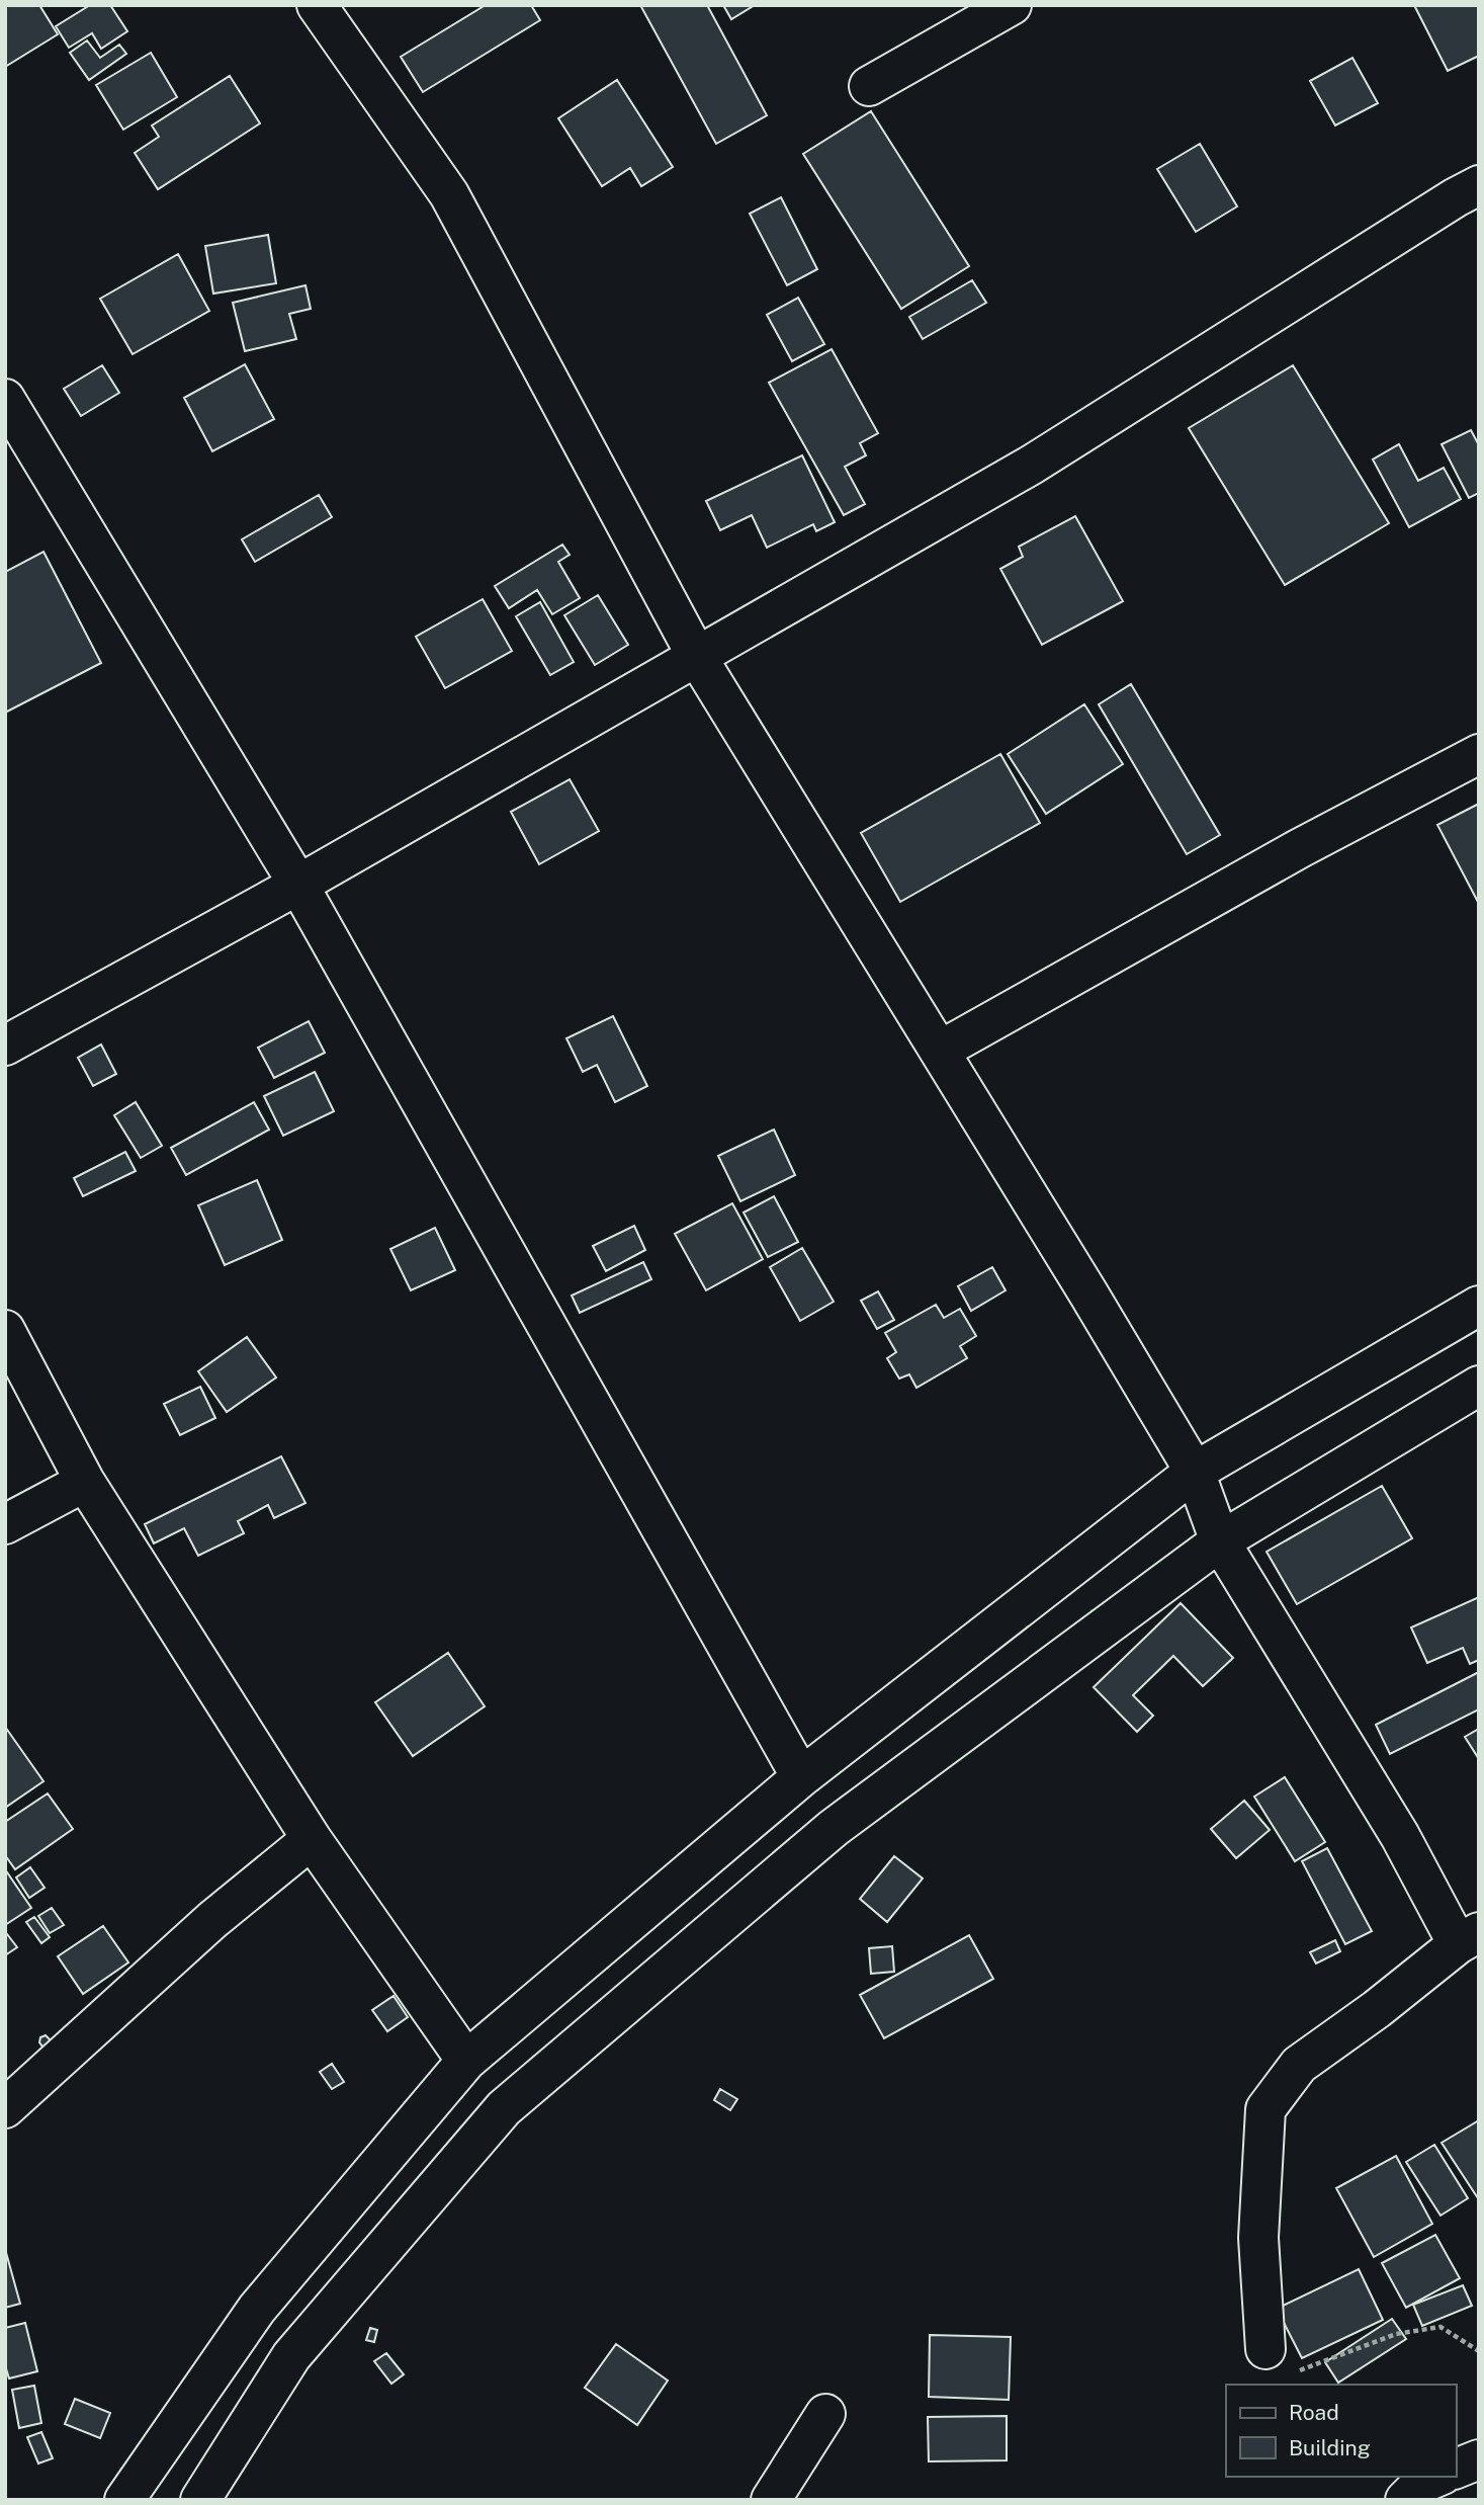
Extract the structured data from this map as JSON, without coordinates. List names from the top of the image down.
{
  "legend": ["Road", "Building"]
}
